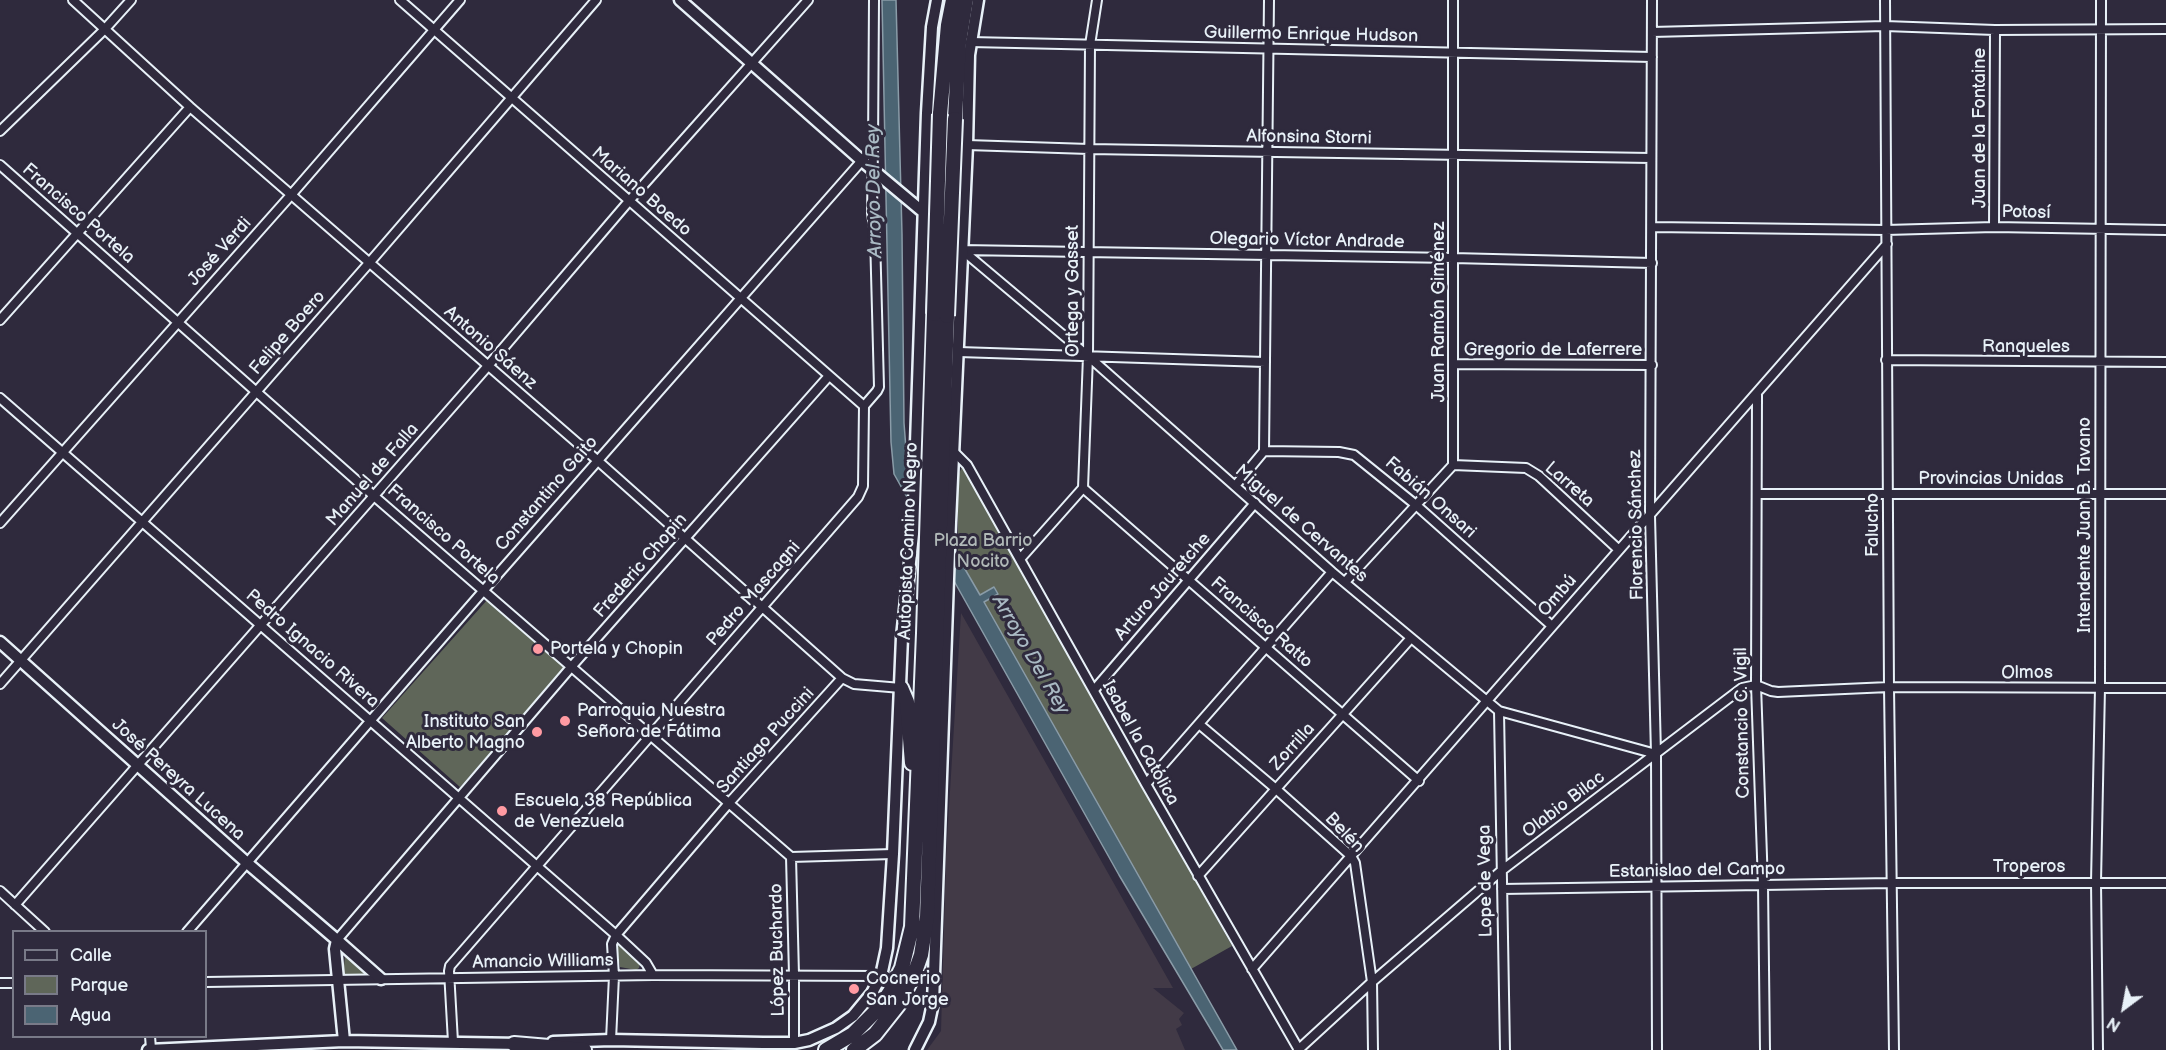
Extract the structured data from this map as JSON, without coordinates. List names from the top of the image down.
{
  "streets": {
    "highway": ["Autopista Camino Negro"],
    "street": [
      "Guillermo Enrique Hudson",
      "Juan de la Fontaine",
      "Alfonsina Storni",
      "Mariano Boedo",
      "Potosí",
      "Francisco Portela",
      "Olegario Víctor Andrade",
      "José Verdi",
      "Ortega y Gasset",
      "Juan Ramón Giménez",
      "Felipe Boero",
      "Ranqueles",
      "Antonio Sáenz",
      "Gregorio de Laferrere",
      "Manuel de Falla",
      "Provincias Unidas",
      "Larreta",
      "Constantino Gaito",
      "Fabián Onsari",
      "Miguel de Cervantes",
      "Florencio Sánchez",
      "Falucho",
      "Intendente Juan B. Tavano",
      "Frederic Chopin",
      "Arturo Jauretche",
      "Pedro Mascagni",
      "Ombú",
      "Francisco Ratto",
      "Pedro Ignacio Rivera",
      "Olmos",
      "Constancio C. Vigil",
      "Santiago Puccini",
      "Isabel la Católica",
      "Zorrilla",
      "José Pereyra Lucena",
      "Olabio Bilac",
      "Belén",
      "Troperos",
      "Estanislao del Campo",
      "Lope de Vega",
      "López Buchardo",
      "Amancio Williams"
    ]
  },
  "crossings": [
    ["Guillermo Enrique Hudson", "Ortega y Gasset"],
    ["Guillermo Enrique Hudson", "Juan Ramón Giménez"],
    ["Guillermo Enrique Hudson", "Florencio Sánchez"],
    ["Juan de la Fontaine", "Potosí"],
    ["Alfonsina Storni", "Ortega y Gasset"],
    ["Alfonsina Storni", "Juan Ramón Giménez"],
    ["Alfonsina Storni", "Florencio Sánchez"],
    ["Mariano Boedo", "José Verdi"],
    ["Mariano Boedo", "Felipe Boero"],
    ["Mariano Boedo", "Manuel de Falla"],
    ["Mariano Boedo", "Constantino Gaito"],
    ["Mariano Boedo", "Frederic Chopin"],
    ["Mariano Boedo", "Pedro Mascagni"],
    ["Potosí", "Falucho"],
    ["Potosí", "Intendente Juan B. Tavano"],
    ["Francisco Portela", "José Verdi"],
    ["Francisco Portela", "Felipe Boero"],
    ["Francisco Portela", "Manuel de Falla"],
    ["Francisco Portela", "Constantino Gaito"],
    ["Francisco Portela", "Frederic Chopin"],
    ["Francisco Portela", "Pedro Mascagni"],
    ["Francisco Portela", "Santiago Puccini"],
    ["Francisco Portela", "López Buchardo"],
    ["Olegario Víctor Andrade", "Ortega y Gasset"],
    ["Olegario Víctor Andrade", "Juan Ramón Giménez"],
    ["Olegario Víctor Andrade", "Miguel de Cervantes"],
    ["Olegario Víctor Andrade", "Florencio Sánchez"],
    ["José Verdi", "Antonio Sáenz"],
    ["José Verdi", "Pedro Ignacio Rivera"],
    ["Ortega y Gasset", "Miguel de Cervantes"],
    ["Ortega y Gasset", "Francisco Ratto"],
    ["Juan Ramón Giménez", "Gregorio de Laferrere"],
    ["Juan Ramón Giménez", "Larreta"],
    ["Felipe Boero", "Antonio Sáenz"],
    ["Felipe Boero", "Pedro Ignacio Rivera"],
    ["Felipe Boero", "José Pereyra Lucena"],
    ["Ranqueles", "Falucho"],
    ["Ranqueles", "Intendente Juan B. Tavano"],
    ["Antonio Sáenz", "Manuel de Falla"],
    ["Antonio Sáenz", "Constantino Gaito"],
    ["Antonio Sáenz", "Frederic Chopin"],
    ["Antonio Sáenz", "Pedro Mascagni"],
    ["Antonio Sáenz", "Santiago Puccini"],
    ["Gregorio de Laferrere", "Florencio Sánchez"],
    ["Manuel de Falla", "Pedro Ignacio Rivera"],
    ["Manuel de Falla", "José Pereyra Lucena"],
    ["Provincias Unidas", "Falucho"],
    ["Provincias Unidas", "Intendente Juan B. Tavano"],
    ["Provincias Unidas", "Constancio C. Vigil"],
    ["Larreta", "Ombú"],
    ["Constantino Gaito", "Pedro Ignacio Rivera"],
    ["Constantino Gaito", "José Pereyra Lucena"],
    ["Fabián Onsari", "Ombú"],
    ["Miguel de Cervantes", "Florencio Sánchez"],
    ["Miguel de Cervantes", "Arturo Jauretche"],
    ["Miguel de Cervantes", "Ombú"],
    ["Miguel de Cervantes", "Zorrilla"],
    ["Miguel de Cervantes", "Olabio Bilac"],
    ["Miguel de Cervantes", "Lope de Vega"],
    ["Florencio Sánchez", "Ombú"],
    ["Florencio Sánchez", "Olabio Bilac"],
    ["Florencio Sánchez", "Estanislao del Campo"],
    ["Falucho", "Ombú"],
    ["Falucho", "Olmos"],
    ["Falucho", "Troperos"],
    ["Falucho", "Estanislao del Campo"],
    ["Intendente Juan B. Tavano", "Olmos"],
    ["Intendente Juan B. Tavano", "Troperos"],
    ["Frederic Chopin", "Pedro Ignacio Rivera"],
    ["Frederic Chopin", "José Pereyra Lucena"],
    ["Arturo Jauretche", "Francisco Ratto"],
    ["Arturo Jauretche", "Isabel la Católica"],
    ["Pedro Mascagni", "Pedro Ignacio Rivera"],
    ["Pedro Mascagni", "Amancio Williams"],
    ["Ombú", "Francisco Ratto"],
    ["Ombú", "Constancio C. Vigil"],
    ["Ombú", "Isabel la Católica"],
    ["Ombú", "Belén"],
    ["Francisco Ratto", "Zorrilla"],
    ["Pedro Ignacio Rivera", "Santiago Puccini"],
    ["Pedro Ignacio Rivera", "Amancio Williams"],
    ["Constancio C. Vigil", "Olabio Bilac"],
    ["Constancio C. Vigil", "Estanislao del Campo"],
    ["Isabel la Católica", "Zorrilla"],
    ["Isabel la Católica", "Olabio Bilac"],
    ["Zorrilla", "Belén"],
    ["José Pereyra Lucena", "Amancio Williams"],
    ["Olabio Bilac", "Belén"],
    ["Olabio Bilac", "Lope de Vega"],
    ["Troperos", "Estanislao del Campo"],
    ["Estanislao del Campo", "Lope de Vega"],
    ["López Buchardo", "Amancio Williams"]
  ],
  "water": ["Arroyo Del Rey"],
  "parks": ["Plaza Barrio Nocito"],
  "places": [
    "Portela y Chopin",
    "Parroquia Nuestra Señora de Fátima",
    "Instituto San Alberto Magno",
    "Escuela 38 República de Venezuela",
    "Cocnerio San Jorge"
  ],
  "legend": ["Calle", "Parque", "Agua"],
  "north": "bottom left"
}
